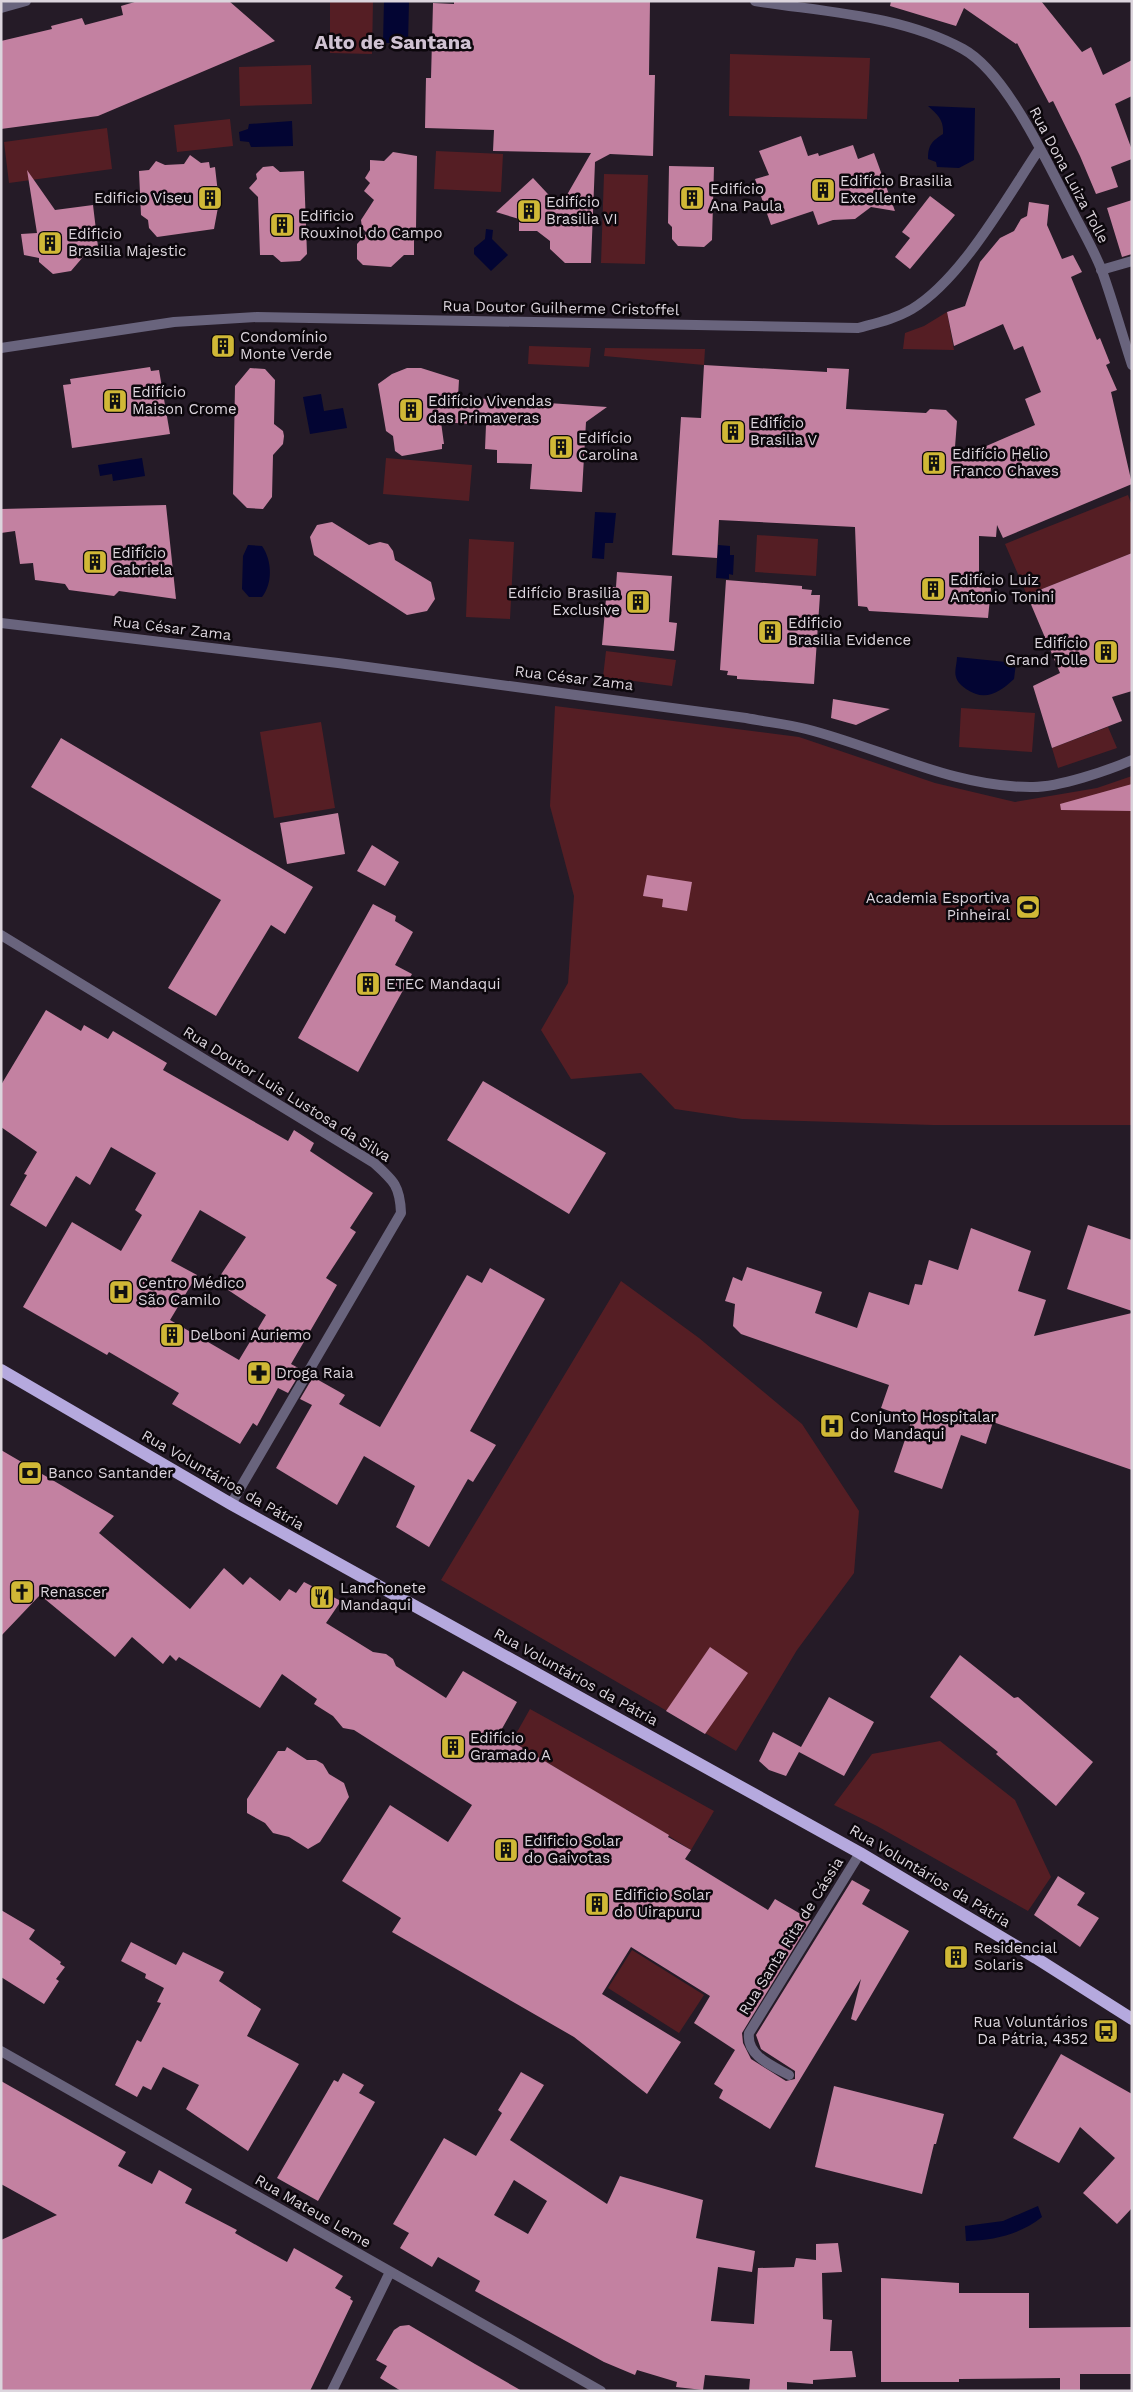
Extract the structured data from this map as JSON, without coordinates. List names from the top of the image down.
{
  "streets": {
    "main road": ["Rua Voluntários da Pátria"],
    "street": [
      "Rua Dona Luiza Tolle",
      "Rua Doutor Guilherme Cristoffel",
      "Rua César Zama",
      "Rua Doutor Luis Lustosa da Silva",
      "Rua Santa Rita de Cássia",
      "Rua Mateus Leme"
    ]
  },
  "crossings": [
    ["Rua Dona Luiza Tolle", "Rua Doutor Guilherme Cristoffel"],
    ["Rua Doutor Luis Lustosa da Silva", "Rua Voluntários da Pátria"],
    ["Rua Voluntários da Pátria", "Rua Santa Rita de Cássia"]
  ],
  "districts": ["Alto de Santana"],
  "places": {
    "building": [
      "Edifício Brasilia Excellente",
      "Edificio Viseu",
      "Edifício Ana Paula",
      "Edifício Brasilia VI",
      "Edificio Rouxinol do Campo",
      "Edificio Brasilia Majestic",
      "Condomínio Monte Verde",
      "Edifício Maison Crome",
      "Edifício Vivendas das Primaveras",
      "Edifício Brasilia V",
      "Edifício Carolina",
      "Edifício Helio Franco Chaves",
      "Edifício Gabriela",
      "Edifício Luiz Antonio Tonini",
      "Edifício Brasilia Exclusive",
      "Edificio Brasilia Evidence",
      "Edifício Grand Tolle",
      "ETEC Mandaqui",
      "Delboni Auriemo",
      "Edifício Gramado A",
      "Edificio Solar do Gaivotas",
      "Edificio Solar do Uirapuru",
      "Residencial Solaris"
    ],
    "sports": ["Academia Esportiva Pinheiral"],
    "hospital": ["Centro Médico São Camilo", "Conjunto Hospitalar do Mandaqui"],
    "pharmacy": ["Droga Raia"],
    "bank": ["Banco Santander"],
    "church": ["Renascer"],
    "restaurant": ["Lanchonete Mandaqui"],
    "bus stop": ["Rua Voluntários Da Pátria, 4352"]
  }
}
